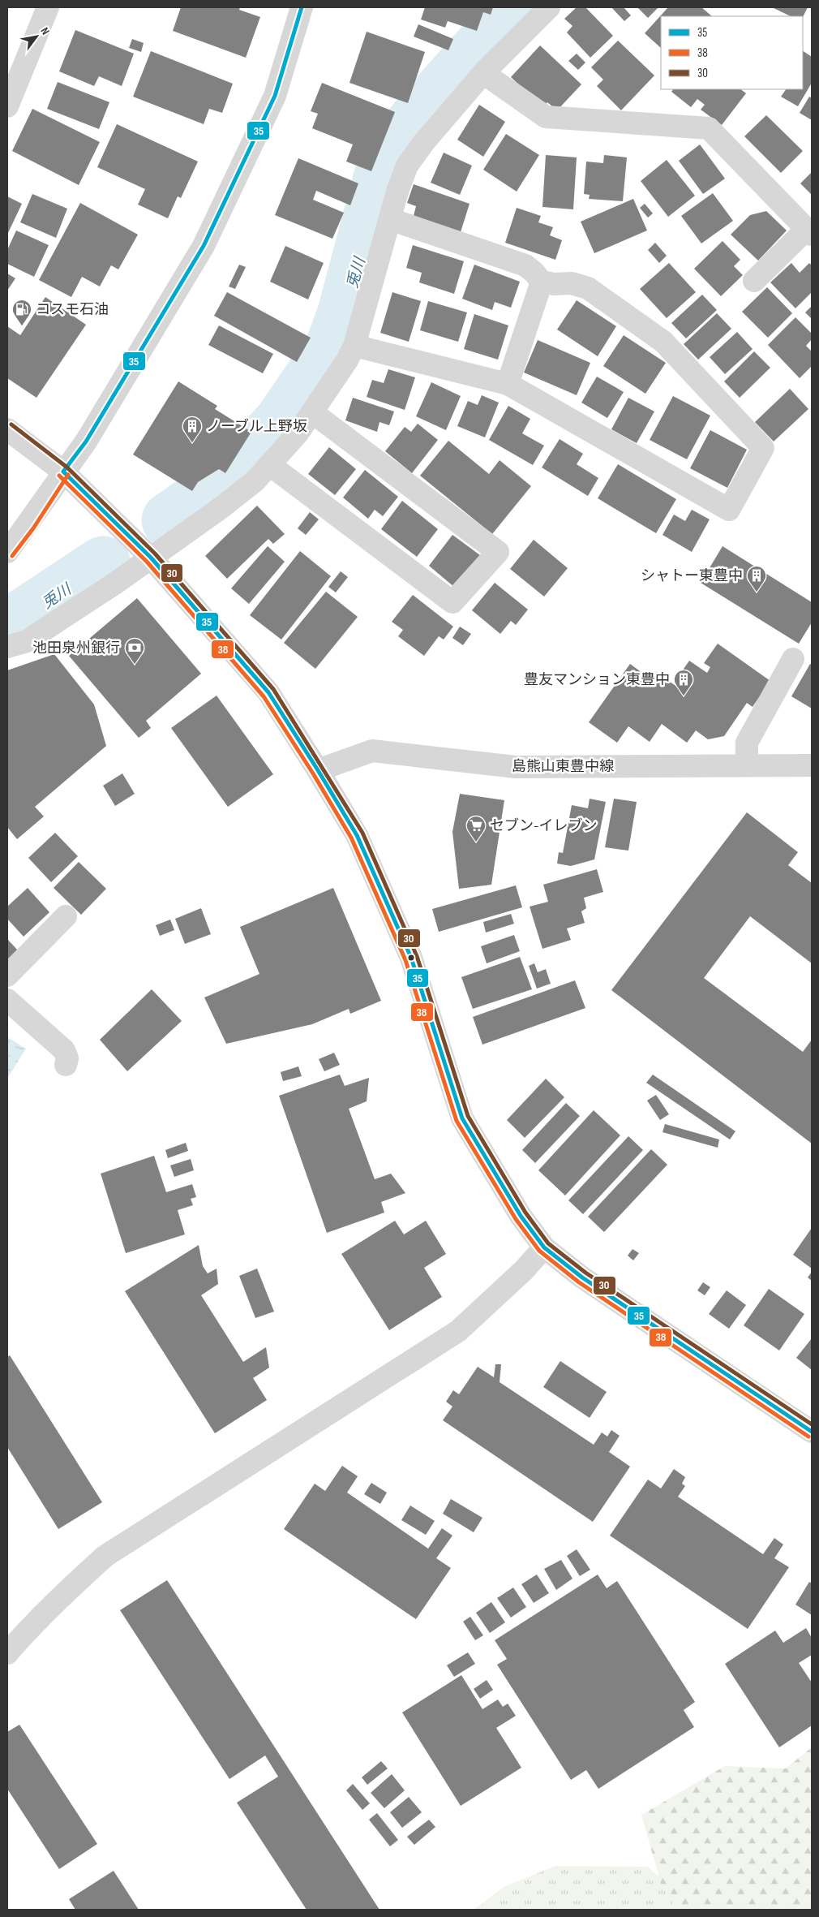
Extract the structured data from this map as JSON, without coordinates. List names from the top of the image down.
{
  "streets": {
    "street": ["島熊山東豊中線"]
  },
  "water": ["兎川"],
  "places": {
    "fuel station": ["コスモ石油"],
    "building": ["ノーブル上野坂", "シャトー東豊中", "豊友マンション東豊中"],
    "bank": ["池田泉州銀行"],
    "supermarket": ["セブン-イレブン"]
  },
  "lines": ["transit line 35", "transit line 30", "transit line 38"],
  "legend": ["35", "38", "30"],
  "north": "top right"
}
